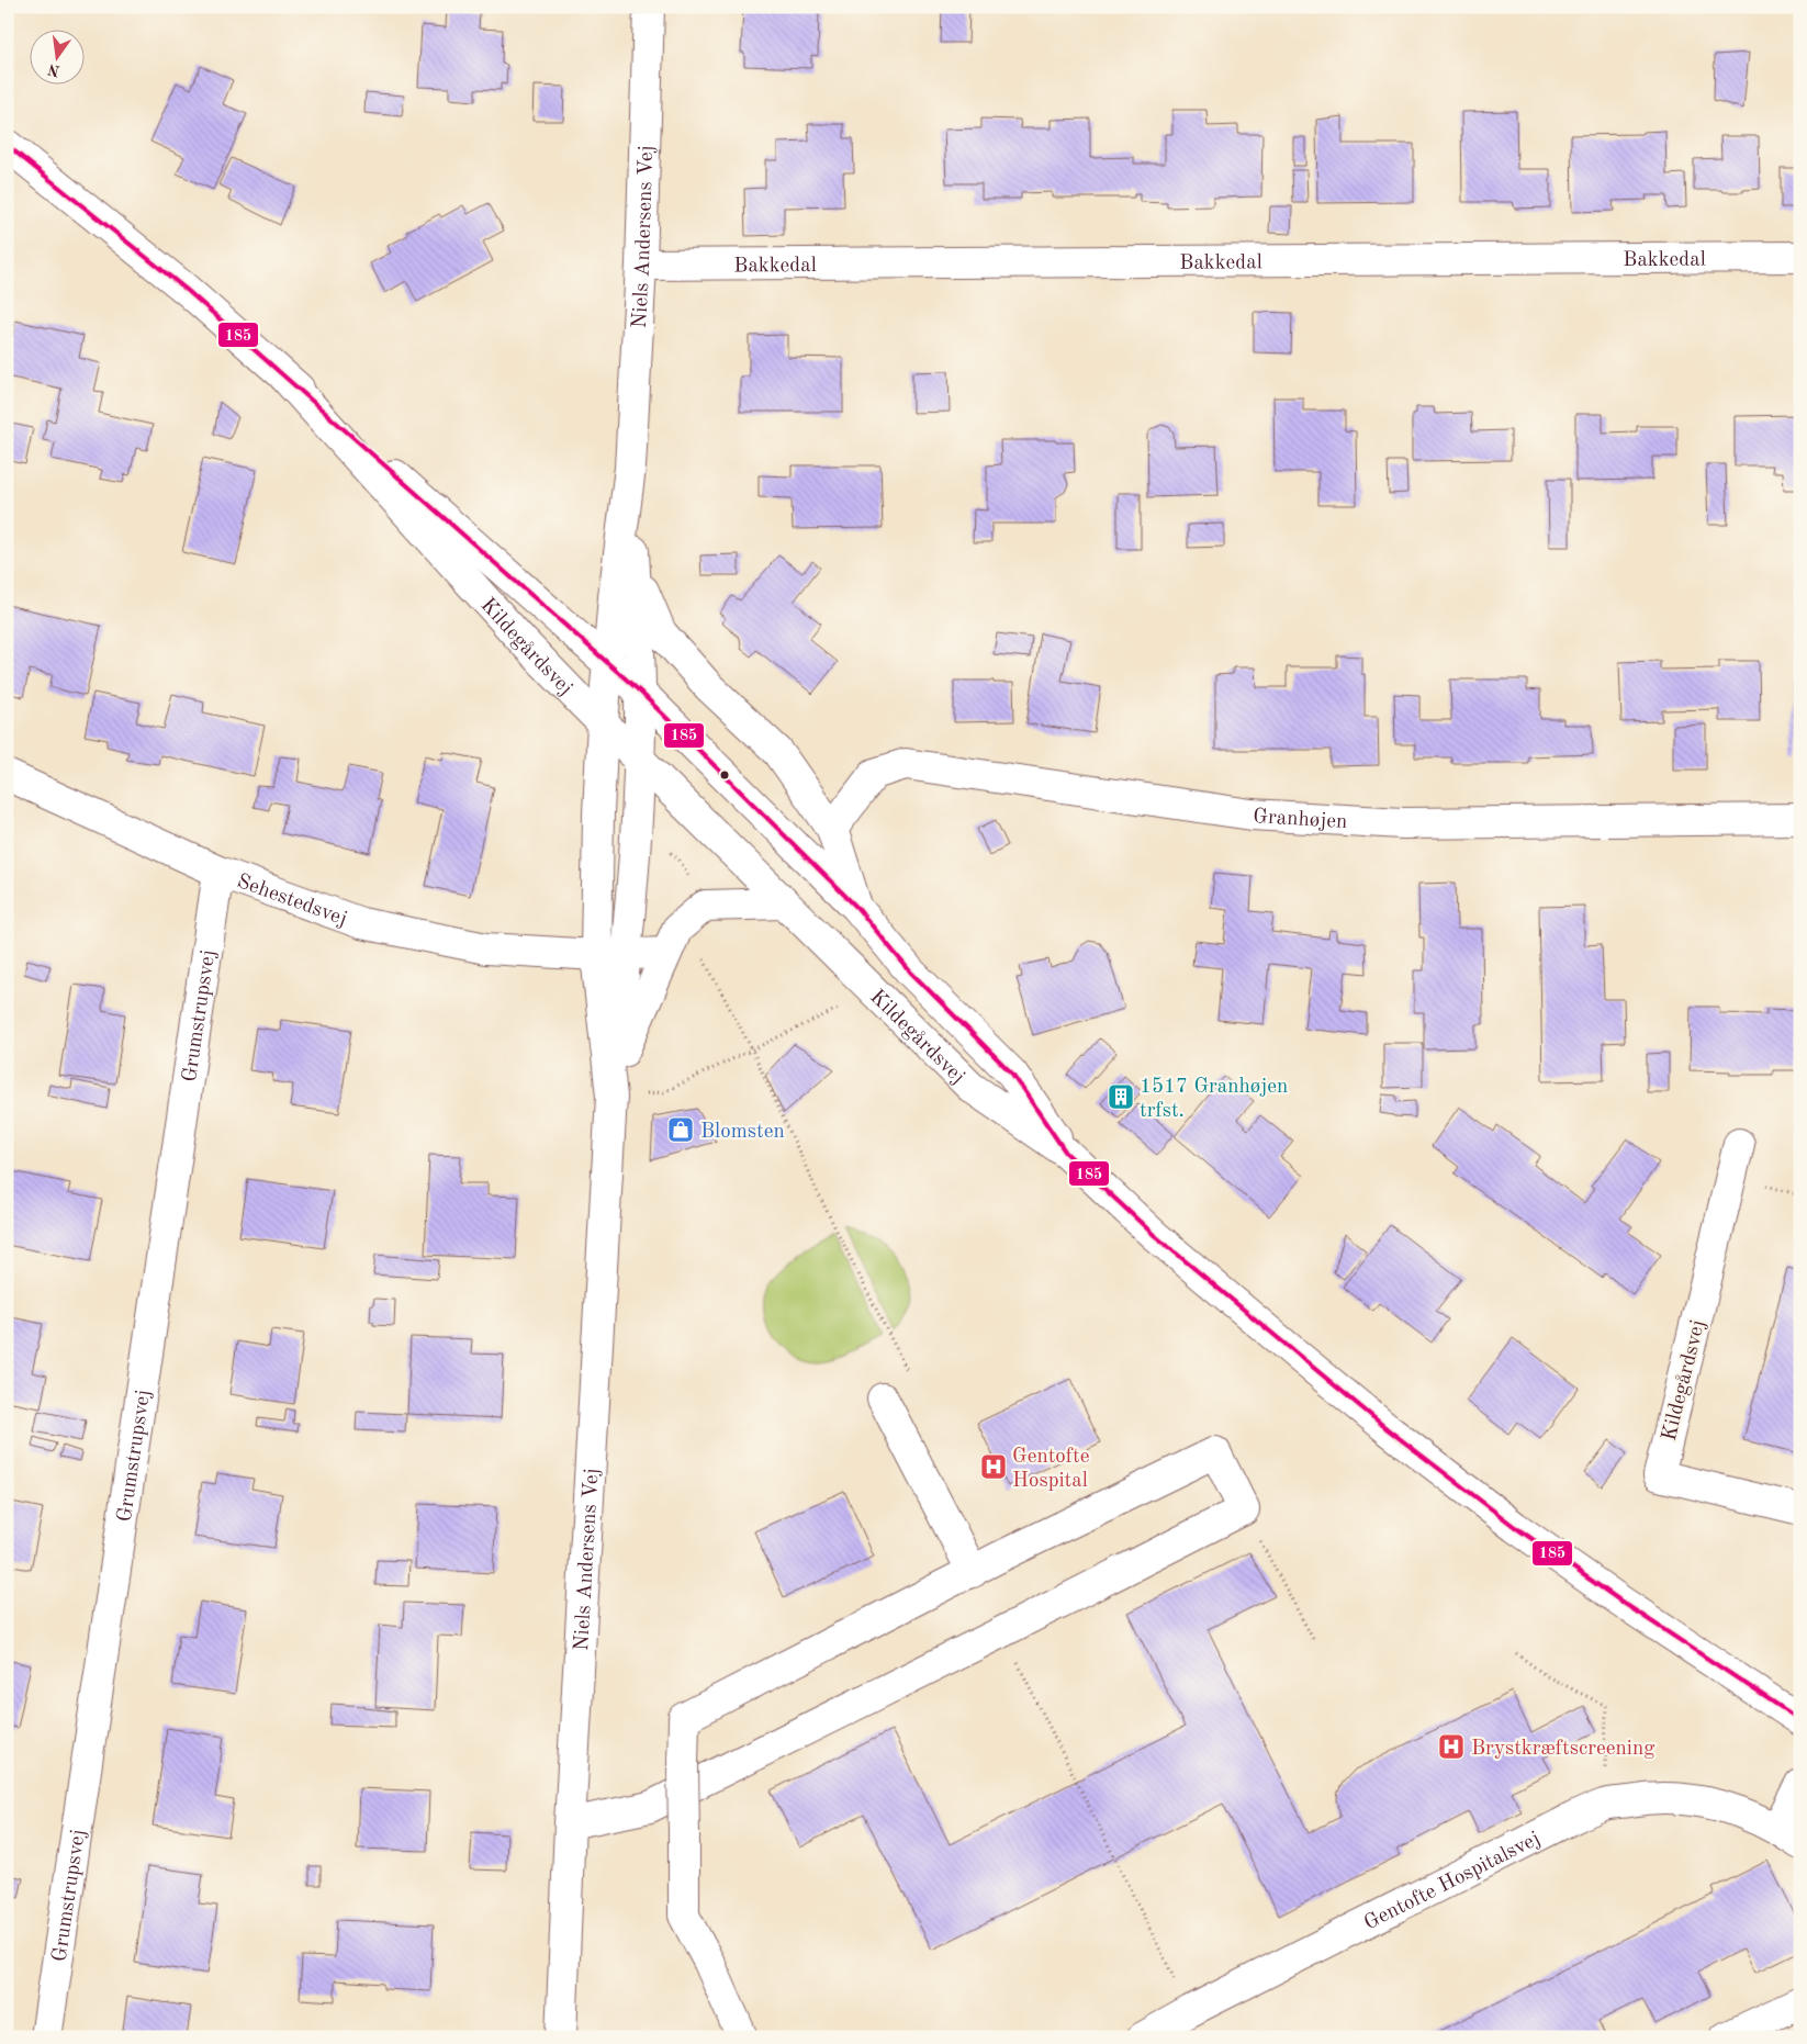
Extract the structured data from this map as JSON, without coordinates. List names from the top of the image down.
{
  "streets": {
    "street": [
      "Niels Andersens Vej",
      "Bakkedal",
      "Kildegårdsvej",
      "Granhøjen",
      "Sehestedsvej",
      "Grumstrupsvej",
      "Gentofte Hospitalsvej"
    ]
  },
  "crossings": [
    ["Niels Andersens Vej", "Bakkedal"],
    ["Niels Andersens Vej", "Kildegårdsvej"],
    ["Niels Andersens Vej", "Sehestedsvej"],
    ["Kildegårdsvej", "Granhøjen"],
    ["Sehestedsvej", "Grumstrupsvej"]
  ],
  "places": {
    "building": ["1517 Granhøjen trfst."],
    "shop": ["Blomsten"],
    "hospital": ["Gentofte Hospital", "Brystkræftscreening"]
  },
  "lines": ["transit line 185"],
  "north": "bottom"
}
